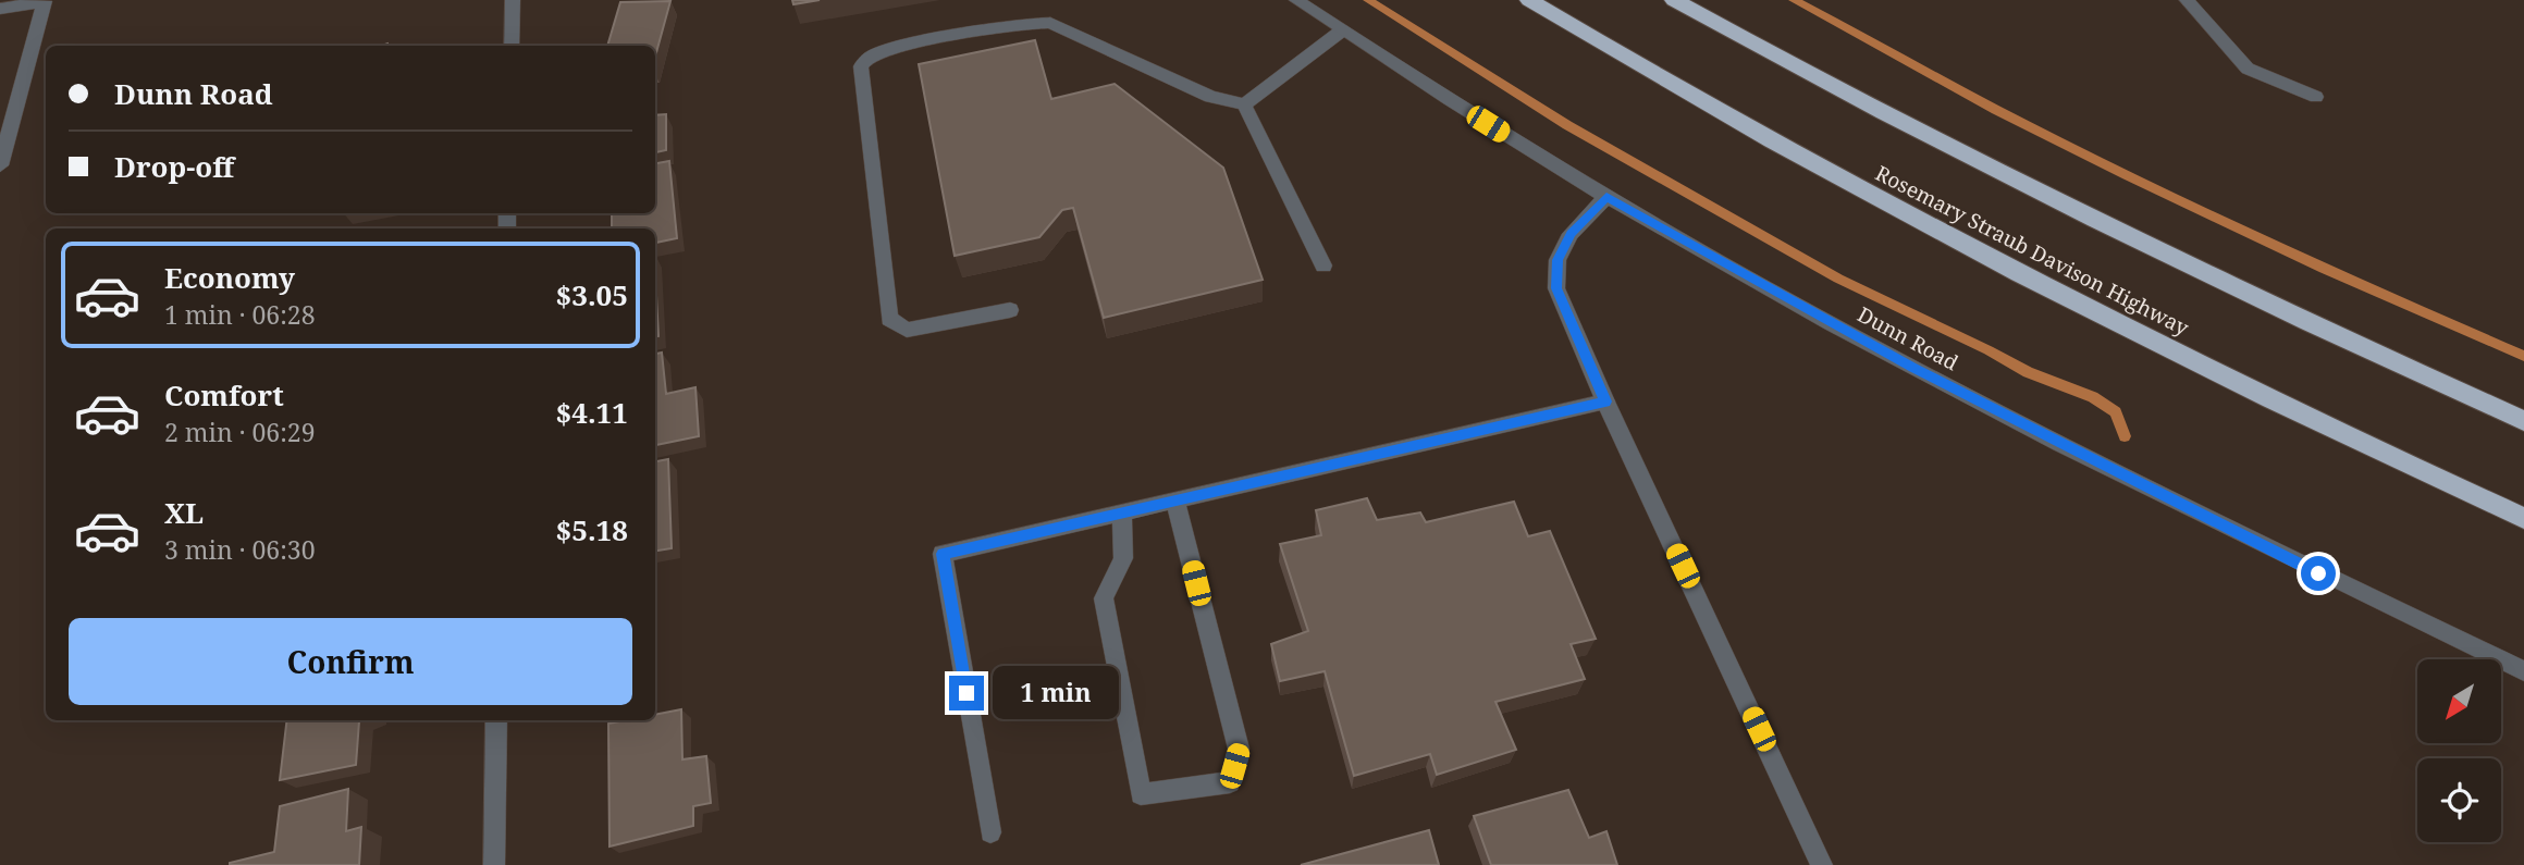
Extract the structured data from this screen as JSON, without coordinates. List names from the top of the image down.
{
  "streets": {
    "highway": ["Rosemary Straub Davison Highway"],
    "street": ["Dunn Road"]
  },
  "north": "bottom left",
  "page": {
    "banner": ["Dunn Road", "Drop-off"],
    "list": [
      {
        "name": "Economy",
        "note": "1 min · 06:28",
        "value": "$3.05"
      },
      {
        "name": "Comfort",
        "note": "2 min · 06:29",
        "value": "$4.11"
      },
      {
        "name": "XL",
        "note": "3 min · 06:30",
        "value": "$5.18"
      }
    ],
    "buttons": "Confirm",
    "bubble": "1 min"
  }
}
